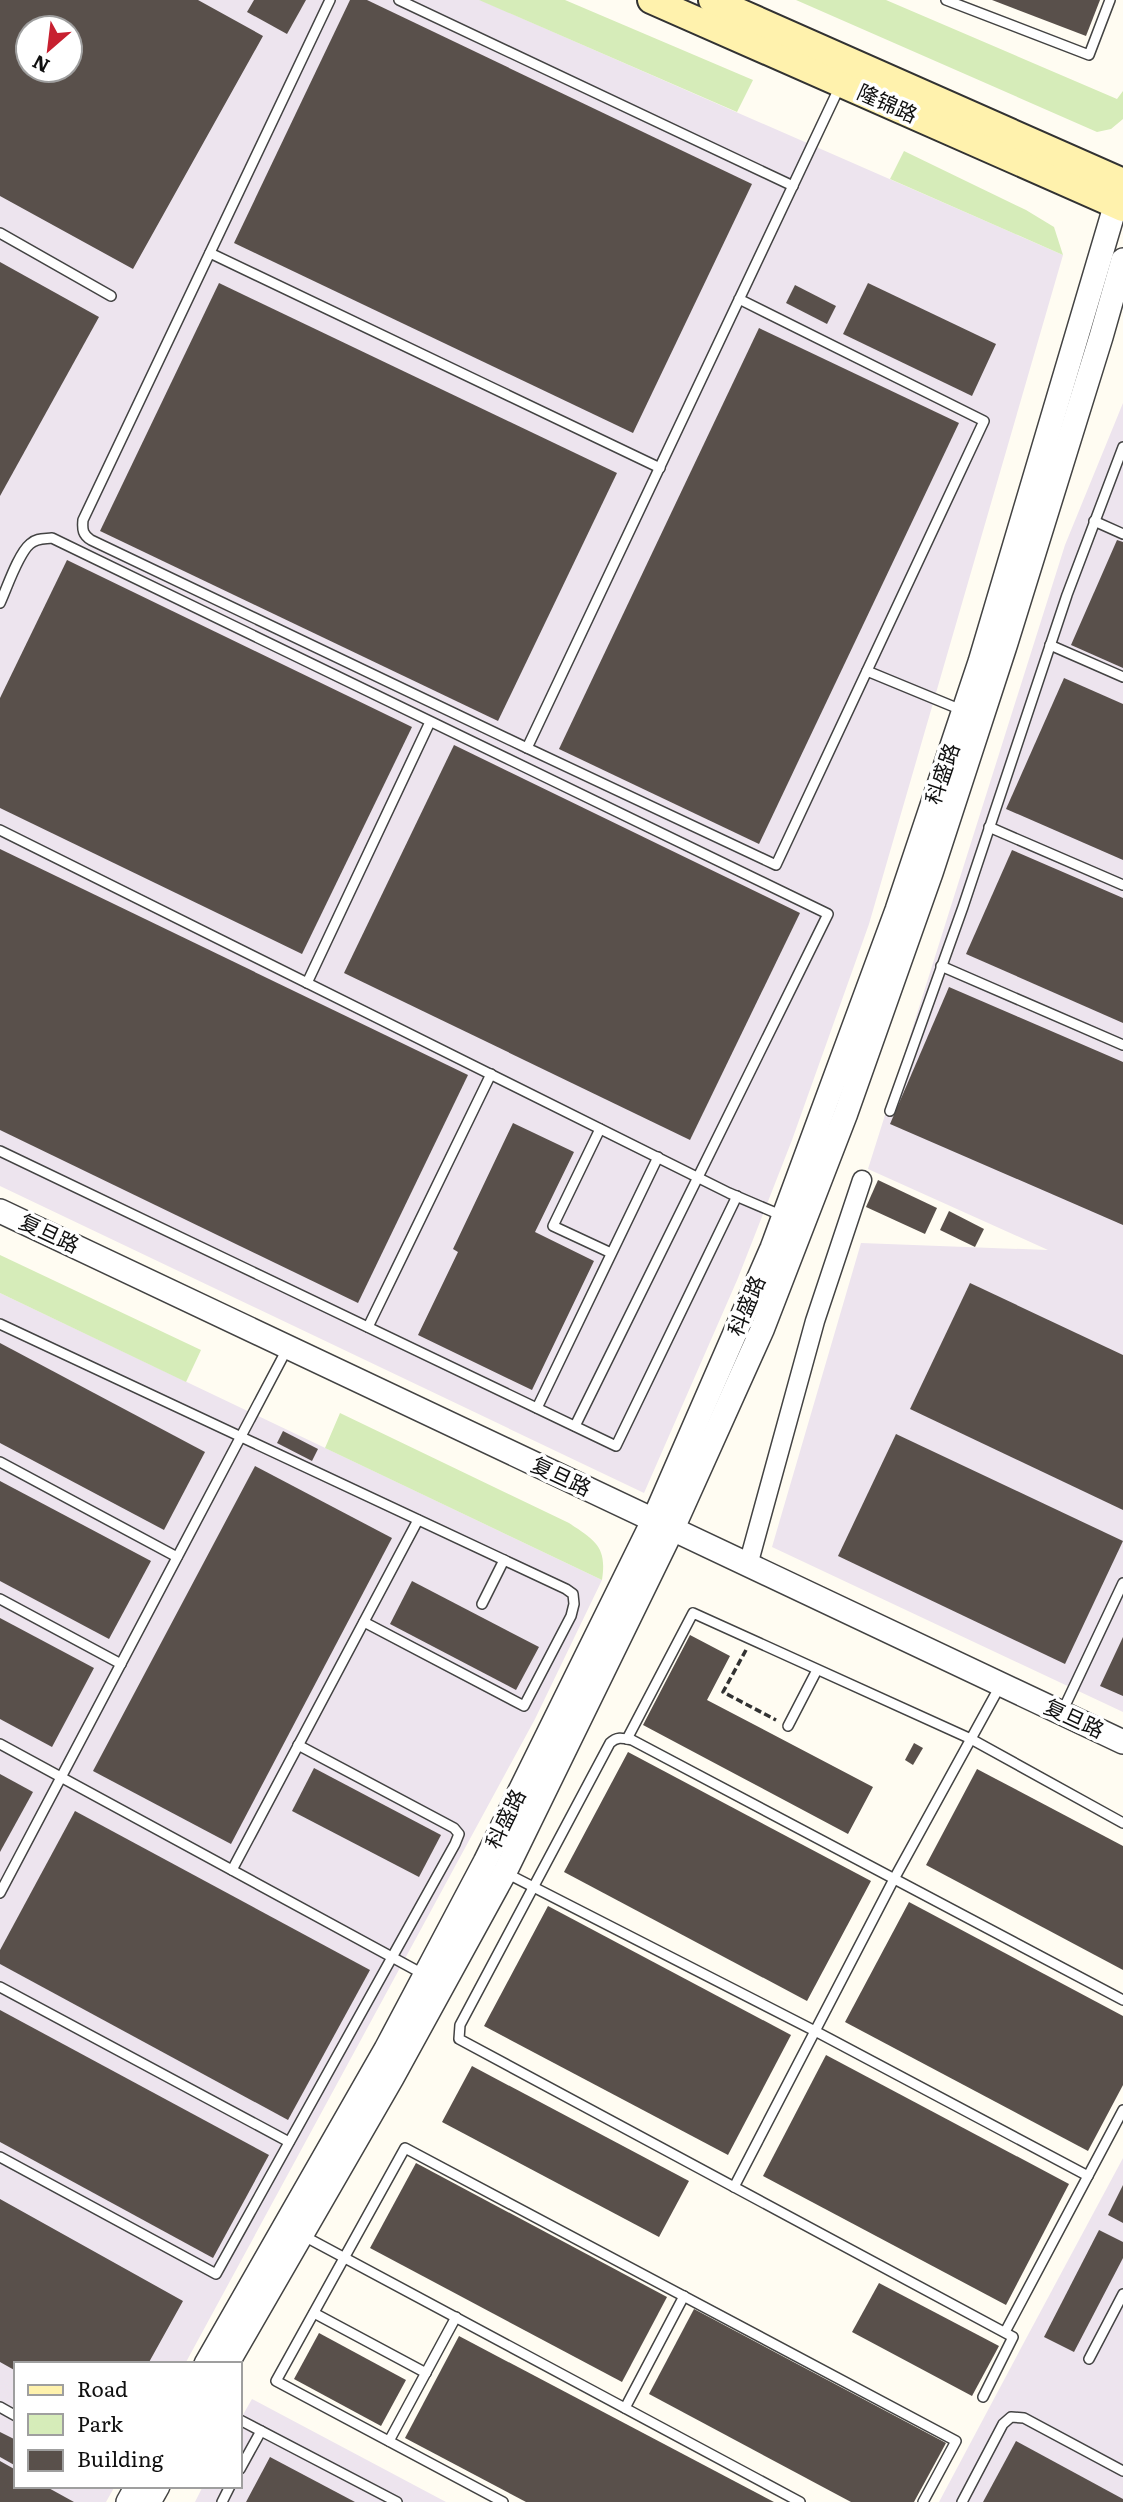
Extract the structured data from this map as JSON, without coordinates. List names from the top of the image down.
{
  "streets": {
    "main road": ["隆锦路"],
    "street": ["科盛路", "复旦路"]
  },
  "crossings": [
    ["隆锦路", "科盛路"],
    ["科盛路", "复旦路"]
  ],
  "legend": ["Road", "Park", "Building"],
  "north": "bottom left"
}
